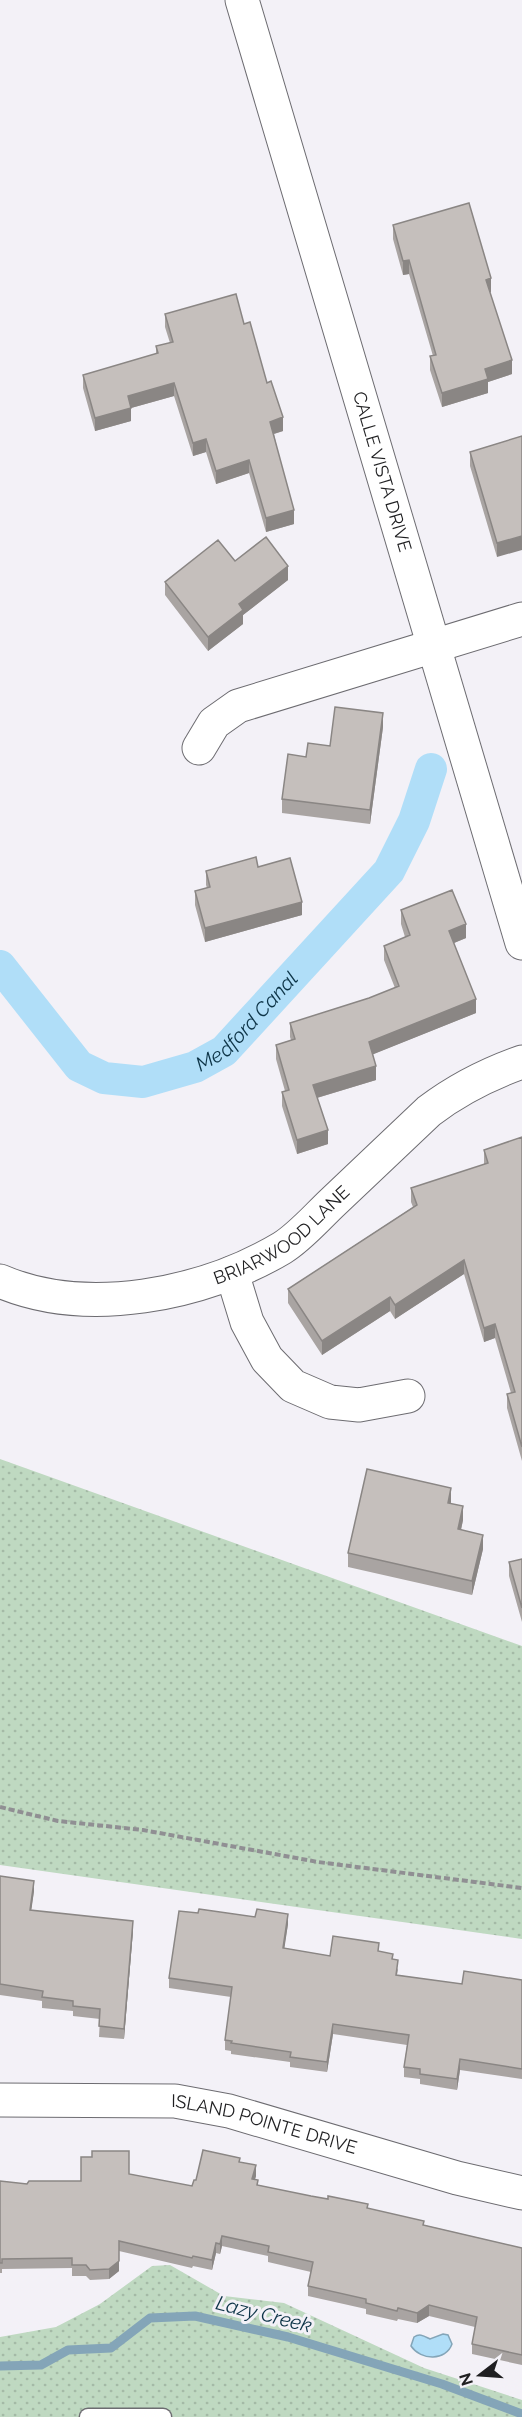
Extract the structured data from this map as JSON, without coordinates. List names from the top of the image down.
{
  "streets": {
    "street": ["CALLE VISTA DRIVE", "BRIARWOOD LANE", "ISLAND POINTE DRIVE"]
  },
  "water": ["Medford Canal", "Lazy Creek"],
  "north": "left"
}
